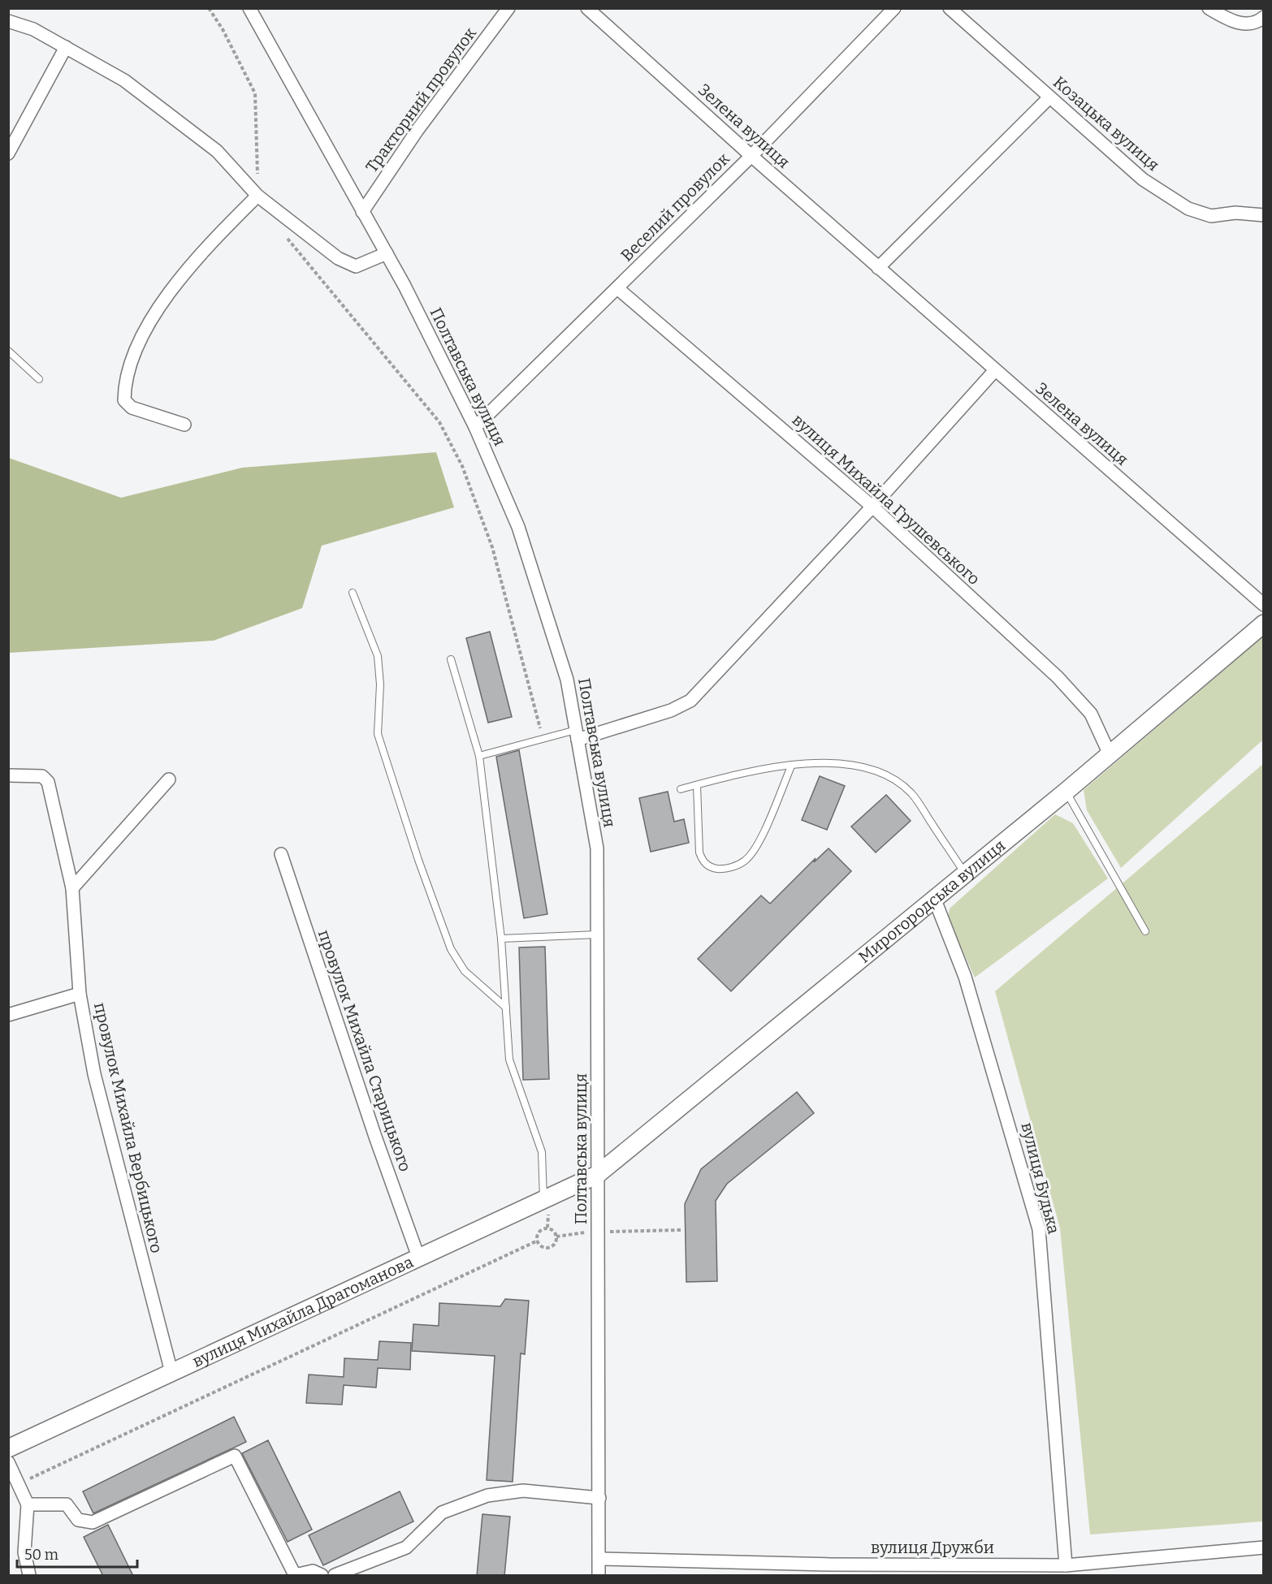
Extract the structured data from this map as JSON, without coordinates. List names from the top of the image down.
{
  "streets": {
    "street": [
      "Тракторний провулок",
      "Козацька вулиця",
      "Зелена вулиця",
      "Веселий провулок",
      "Полтавська вулиця",
      "вулиця Михайла Грушевського",
      "Мирогородська вулиця",
      "провулок Михайла Старицького",
      "провулок Михайла Вербицького",
      "вулиця Будька",
      "вулиця Михайла Драгоманова",
      "вулиця Дружби"
    ]
  },
  "crossings": [
    ["Тракторний провулок", "Полтавська вулиця"],
    ["Зелена вулиця", "Веселий провулок"],
    ["Веселий провулок", "Полтавська вулиця"],
    ["Веселий провулок", "вулиця Михайла Грушевського"],
    ["Полтавська вулиця", "Мирогородська вулиця"],
    ["Полтавська вулиця", "вулиця Михайла Драгоманова"],
    ["Полтавська вулиця", "вулиця Дружби"],
    ["вулиця Михайла Грушевського", "Мирогородська вулиця"],
    ["Мирогородська вулиця", "вулиця Будька"],
    ["Мирогородська вулиця", "вулиця Михайла Драгоманова"],
    ["провулок Михайла Старицького", "вулиця Михайла Драгоманова"],
    ["провулок Михайла Вербицького", "вулиця Михайла Драгоманова"],
    ["вулиця Будька", "вулиця Дружби"]
  ],
  "scale_bar": "50 m"
}
